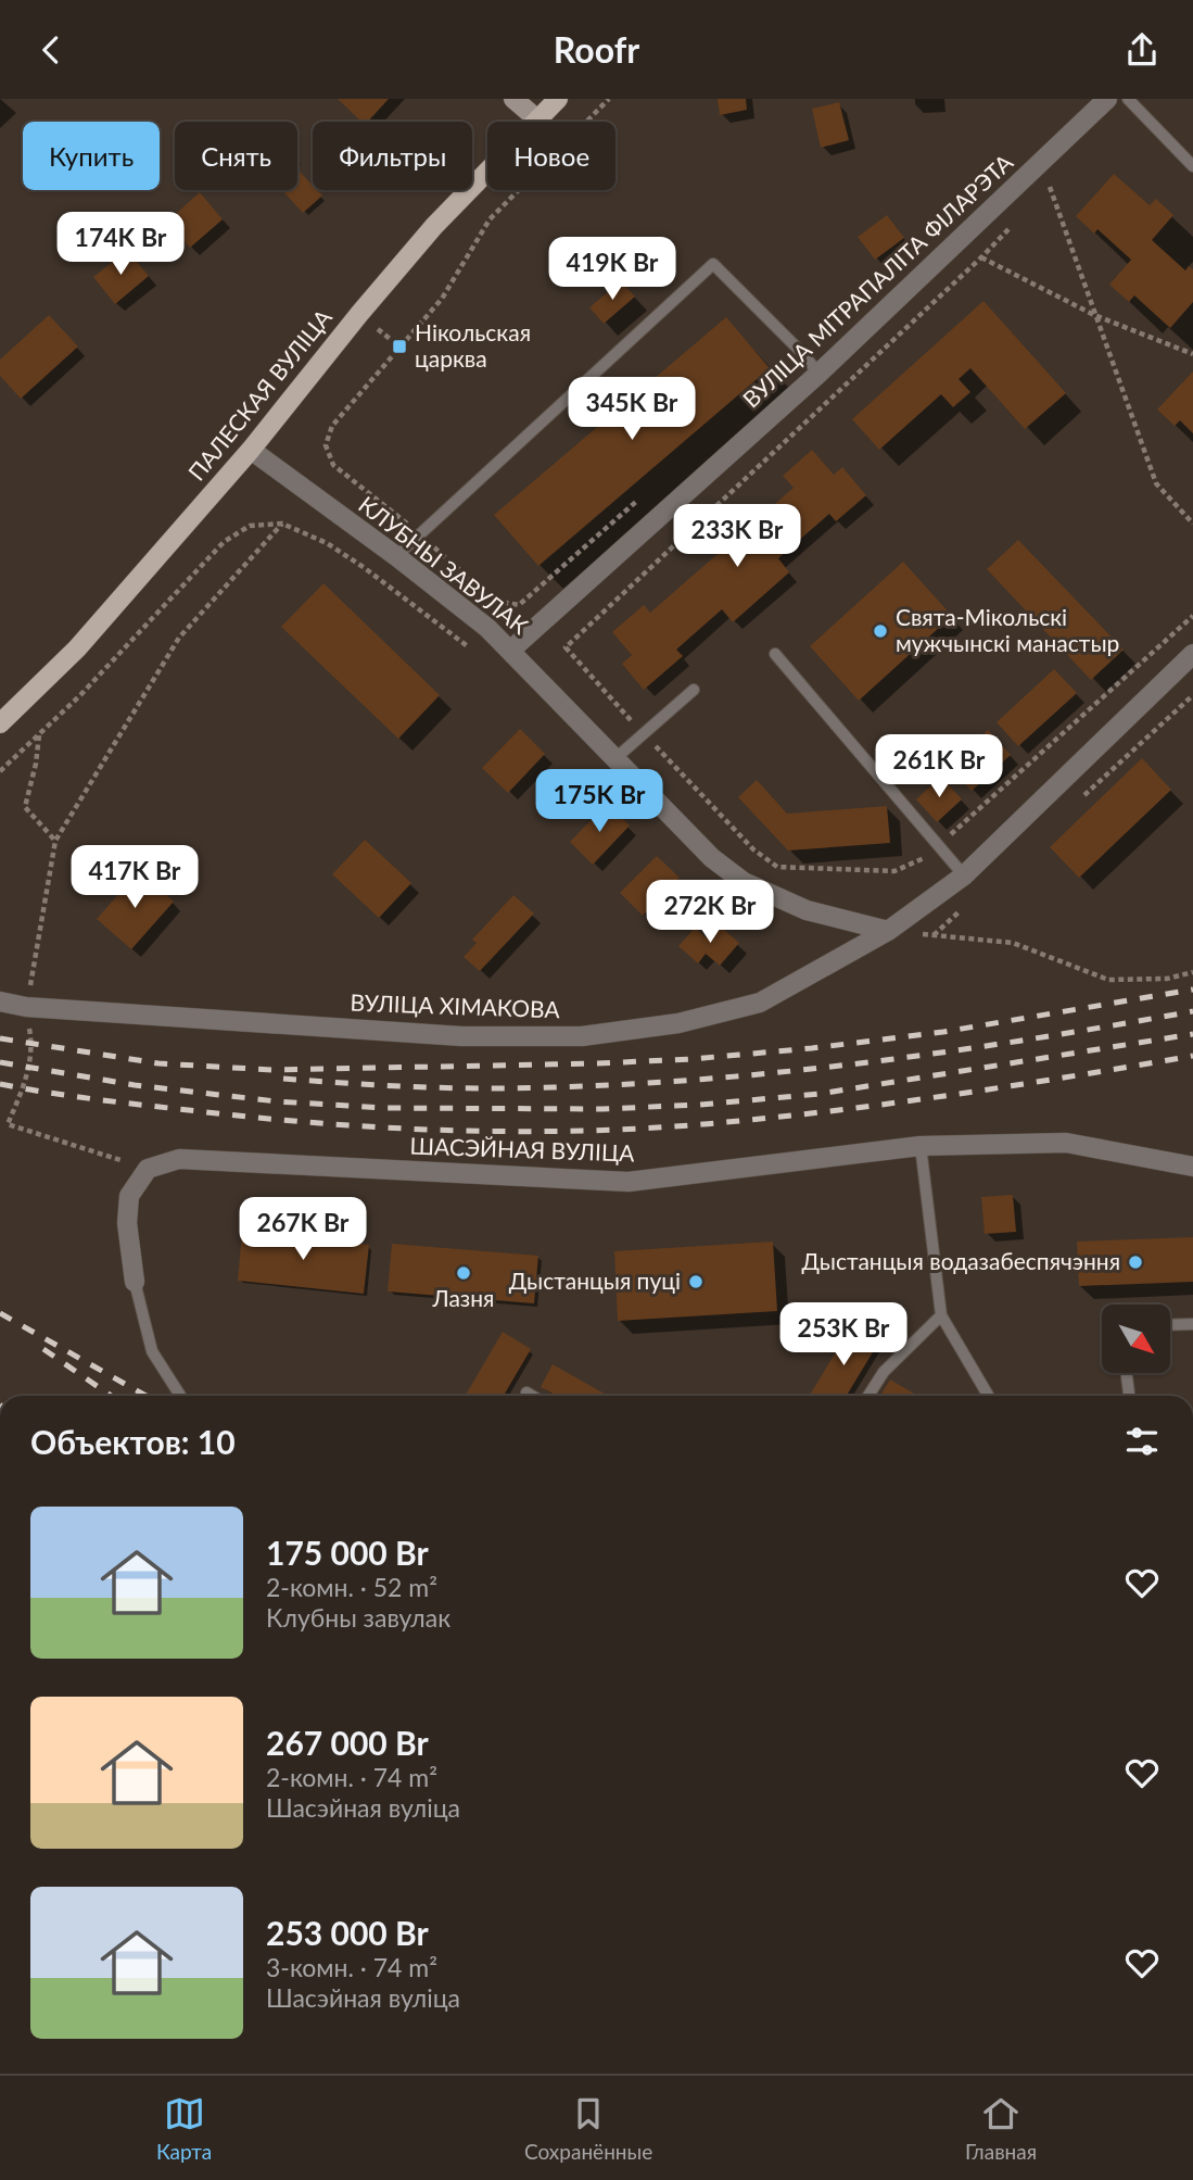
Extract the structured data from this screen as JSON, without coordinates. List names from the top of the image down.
{
  "streets": {
    "main road": ["ПАЛЕСКАЯ ВУЛІЦА"],
    "street": [
      "ВУЛІЦА МІТРАПАЛІТА ФІЛАРЭТА",
      "КЛУБНЫ ЗАВУЛАК",
      "ВУЛІЦА ХІМАКОВА",
      "ШАСЭЙНАЯ ВУЛІЦА"
    ]
  },
  "crossings": [
    ["ВУЛІЦА МІТРАПАЛІТА ФІЛАРЭТА", "КЛУБНЫ ЗАВУЛАК"],
    ["ПАЛЕСКАЯ ВУЛІЦА", "КЛУБНЫ ЗАВУЛАК"],
    ["КЛУБНЫ ЗАВУЛАК", "ВУЛІЦА ХІМАКОВА"]
  ],
  "places": {
    "transit": ["Нікольская царква"],
    "other": [
      "Свята-Мікольскі мужчынскі манастыр",
      "Дыстанцыя водазабеспячэння",
      "Лазня",
      "Дыстанцыя пуці"
    ]
  },
  "north": "bottom right",
  "page": {
    "header": "Roofr",
    "chip": [
      "Купить",
      "Снять",
      "Фильтры",
      "Новое"
    ],
    "price": [
      "174K Br",
      "419K Br",
      "345K Br",
      "233K Br",
      "261K Br",
      "175K Br",
      "417K Br",
      "272K Br",
      "267K Br",
      "253K Br"
    ],
    "heading": "Объектов: 10",
    "list": [
      {
        "name": "175 000 Br",
        "note": "2-комн. · 52 m² · Клубны завулак"
      },
      {
        "name": "267 000 Br",
        "note": "2-комн. · 74 m² · Шасэйная вуліца"
      },
      {
        "name": "253 000 Br",
        "note": "3-комн. · 74 m² · Шасэйная вуліца"
      }
    ],
    "tabs": ["Карта", "Сохранённые", "Главная"]
  }
}
